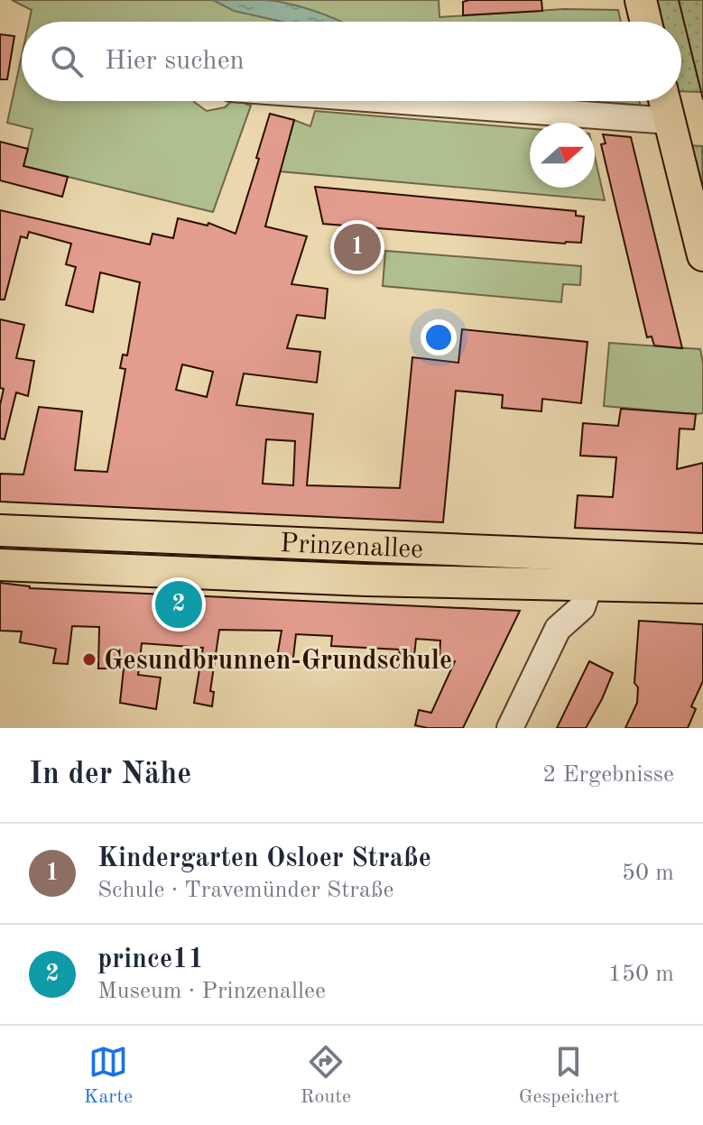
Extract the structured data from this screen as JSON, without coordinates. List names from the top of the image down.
{
  "streets": {
    "main road": ["Prinzenallee"]
  },
  "places": ["Gesundbrunnen-Grundschule"],
  "north": "right",
  "page": {
    "search": "Hier suchen",
    "pins": ["1", "2"],
    "heading": ["In der Nähe", "2 Ergebnisse"],
    "list": [
      {
        "mark": "1",
        "name": "Kindergarten Osloer Straße",
        "note": "Schule · Travemünder Straße",
        "value": "50 m"
      },
      {
        "mark": "2",
        "name": "prince11",
        "note": "Museum · Prinzenallee",
        "value": "150 m"
      }
    ],
    "nav": ["Karte", "Route", "Gespeichert"]
  }
}
